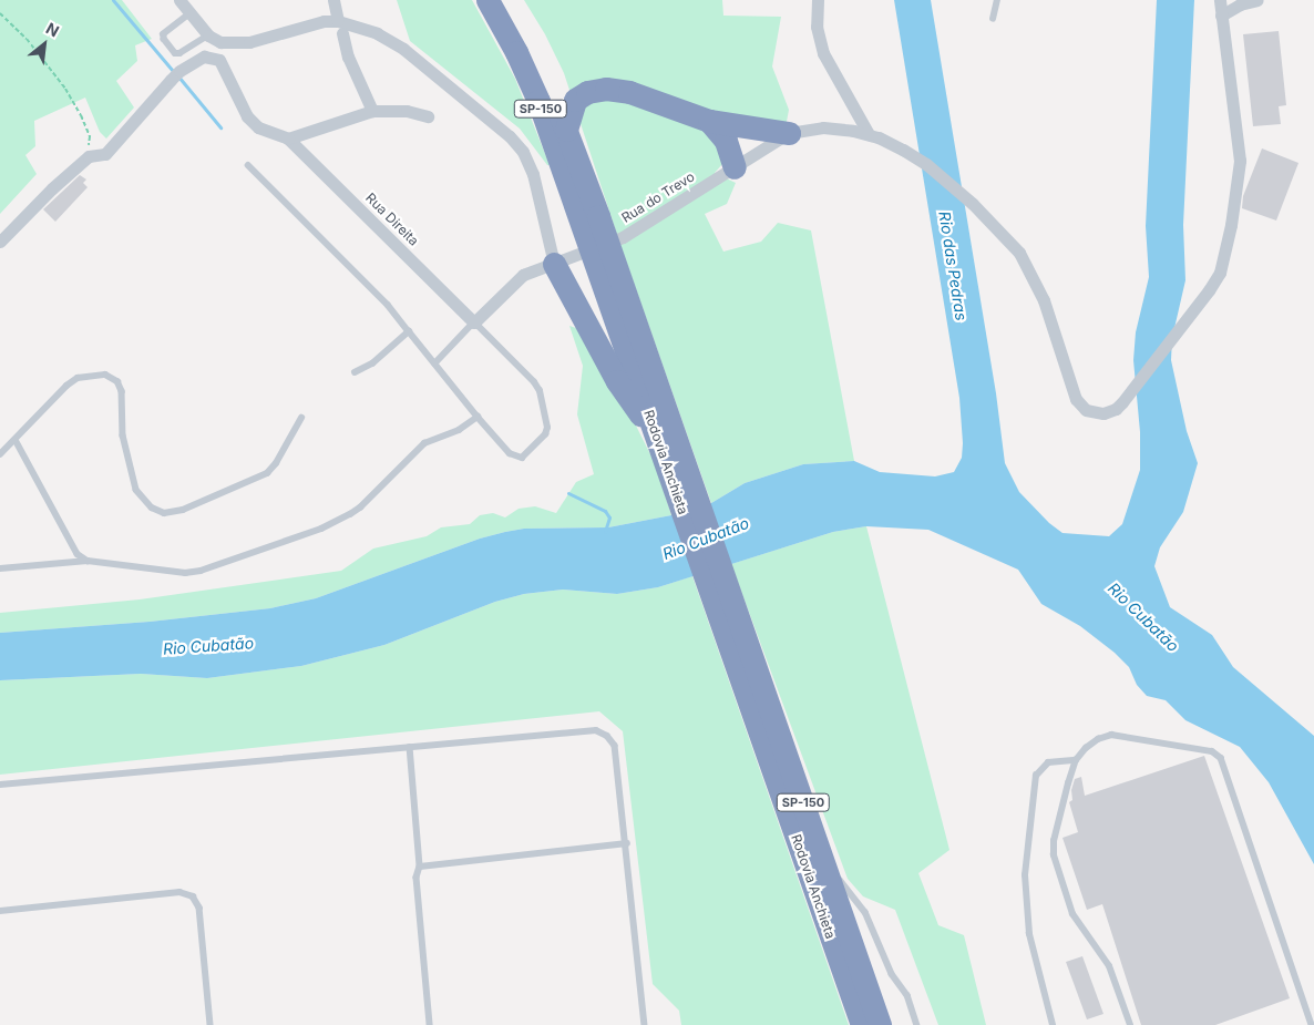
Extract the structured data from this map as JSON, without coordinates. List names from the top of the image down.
{
  "streets": {
    "highway": ["SP-150", "Rodovia Anchieta"],
    "street": ["Rua do Trevo", "Rua Direita"]
  },
  "crossings": [
    ["Rua do Trevo", "Rua Direita"]
  ],
  "water": ["Rio das Pedras", "Rio Cubatão"],
  "north": "top right"
}
